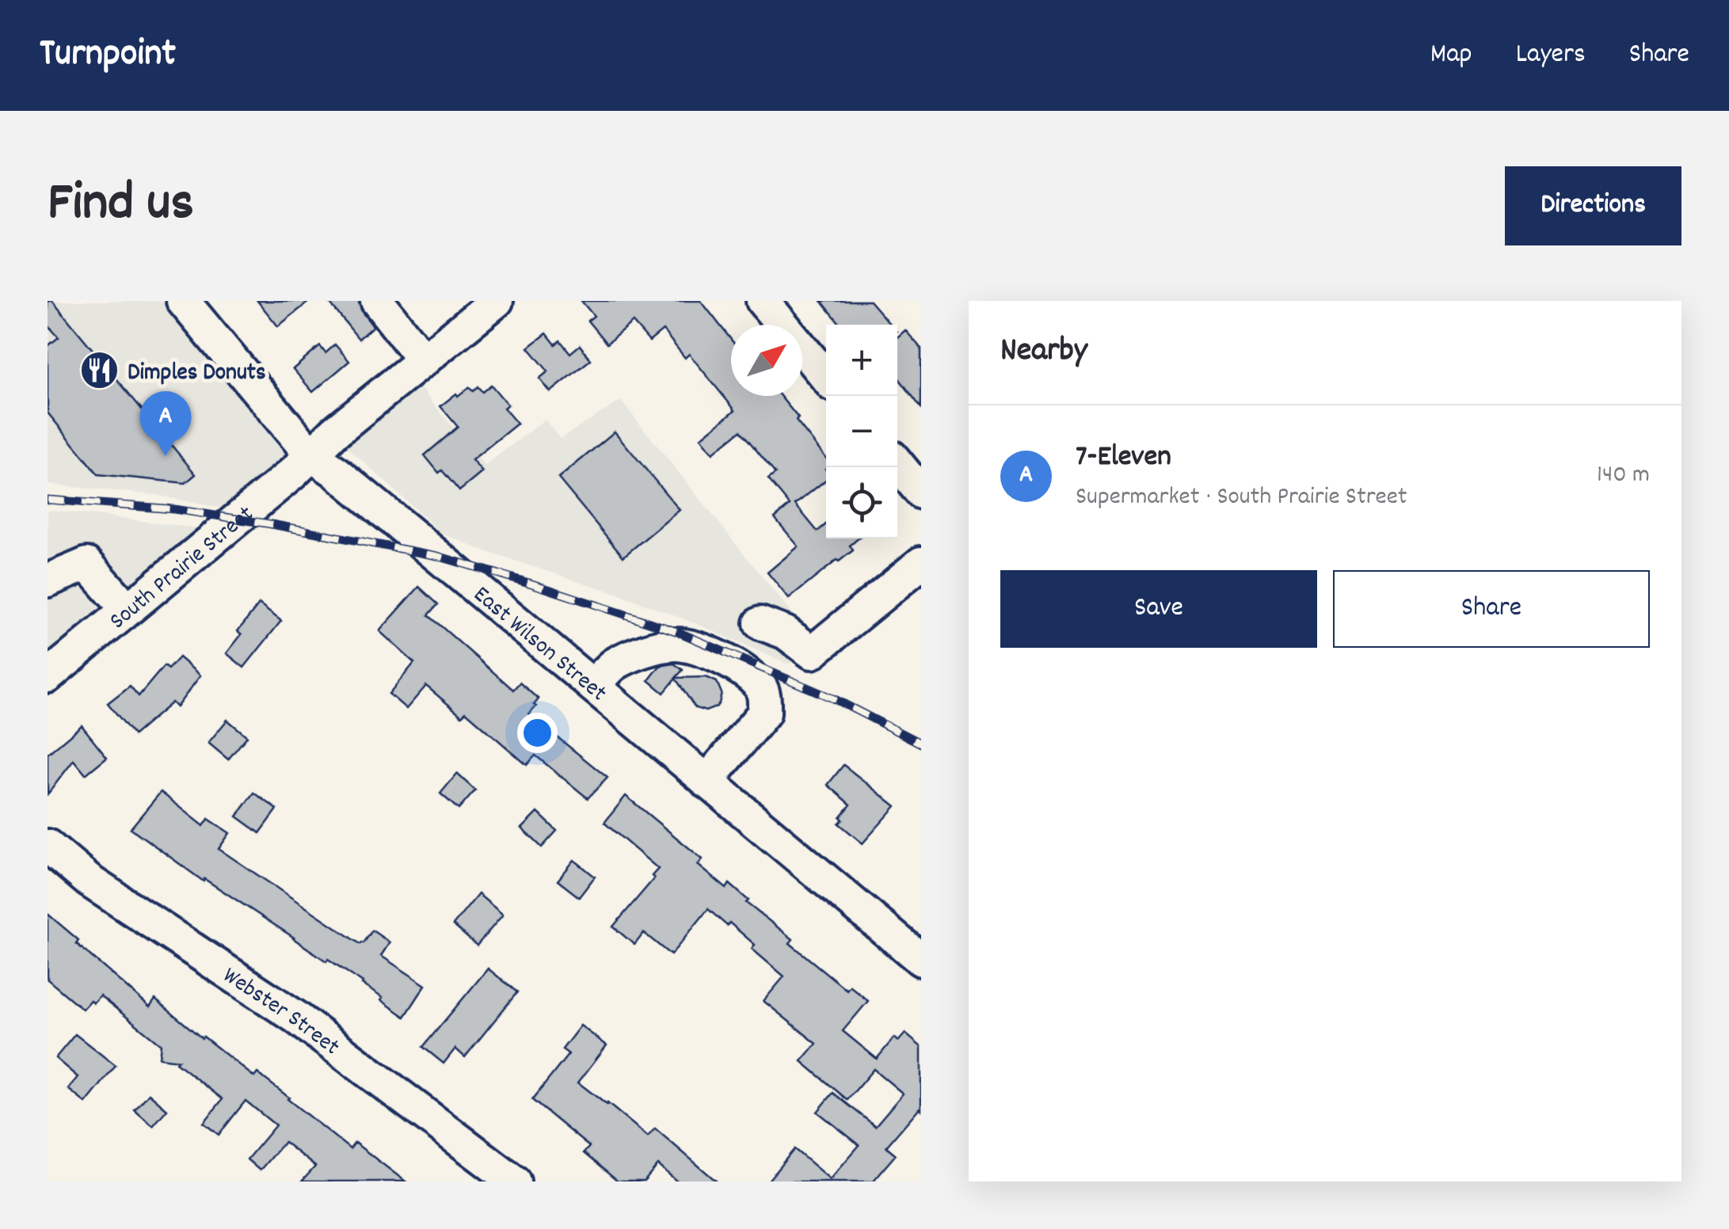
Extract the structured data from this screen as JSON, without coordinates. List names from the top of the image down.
{
  "streets": {
    "street": ["South Prairie Street", "East Wilson Street", "Webster Street"]
  },
  "crossings": [
    ["South Prairie Street", "East Wilson Street"]
  ],
  "places": {
    "restaurant": ["Dimples Donuts"]
  },
  "north": "top right",
  "page": {
    "header": "Turnpoint",
    "nav": ["Map", "Layers", "Share"],
    "title": "Find us",
    "buttons": [
      "Directions",
      ["Save", "Share"]
    ],
    "heading": "Nearby",
    "map_buttons": ["+", "−"],
    "pins": "A",
    "list": [
      {
        "mark": "A",
        "name": "7-Eleven",
        "note": "Supermarket · South Prairie Street",
        "value": "140 m"
      }
    ]
  }
}
